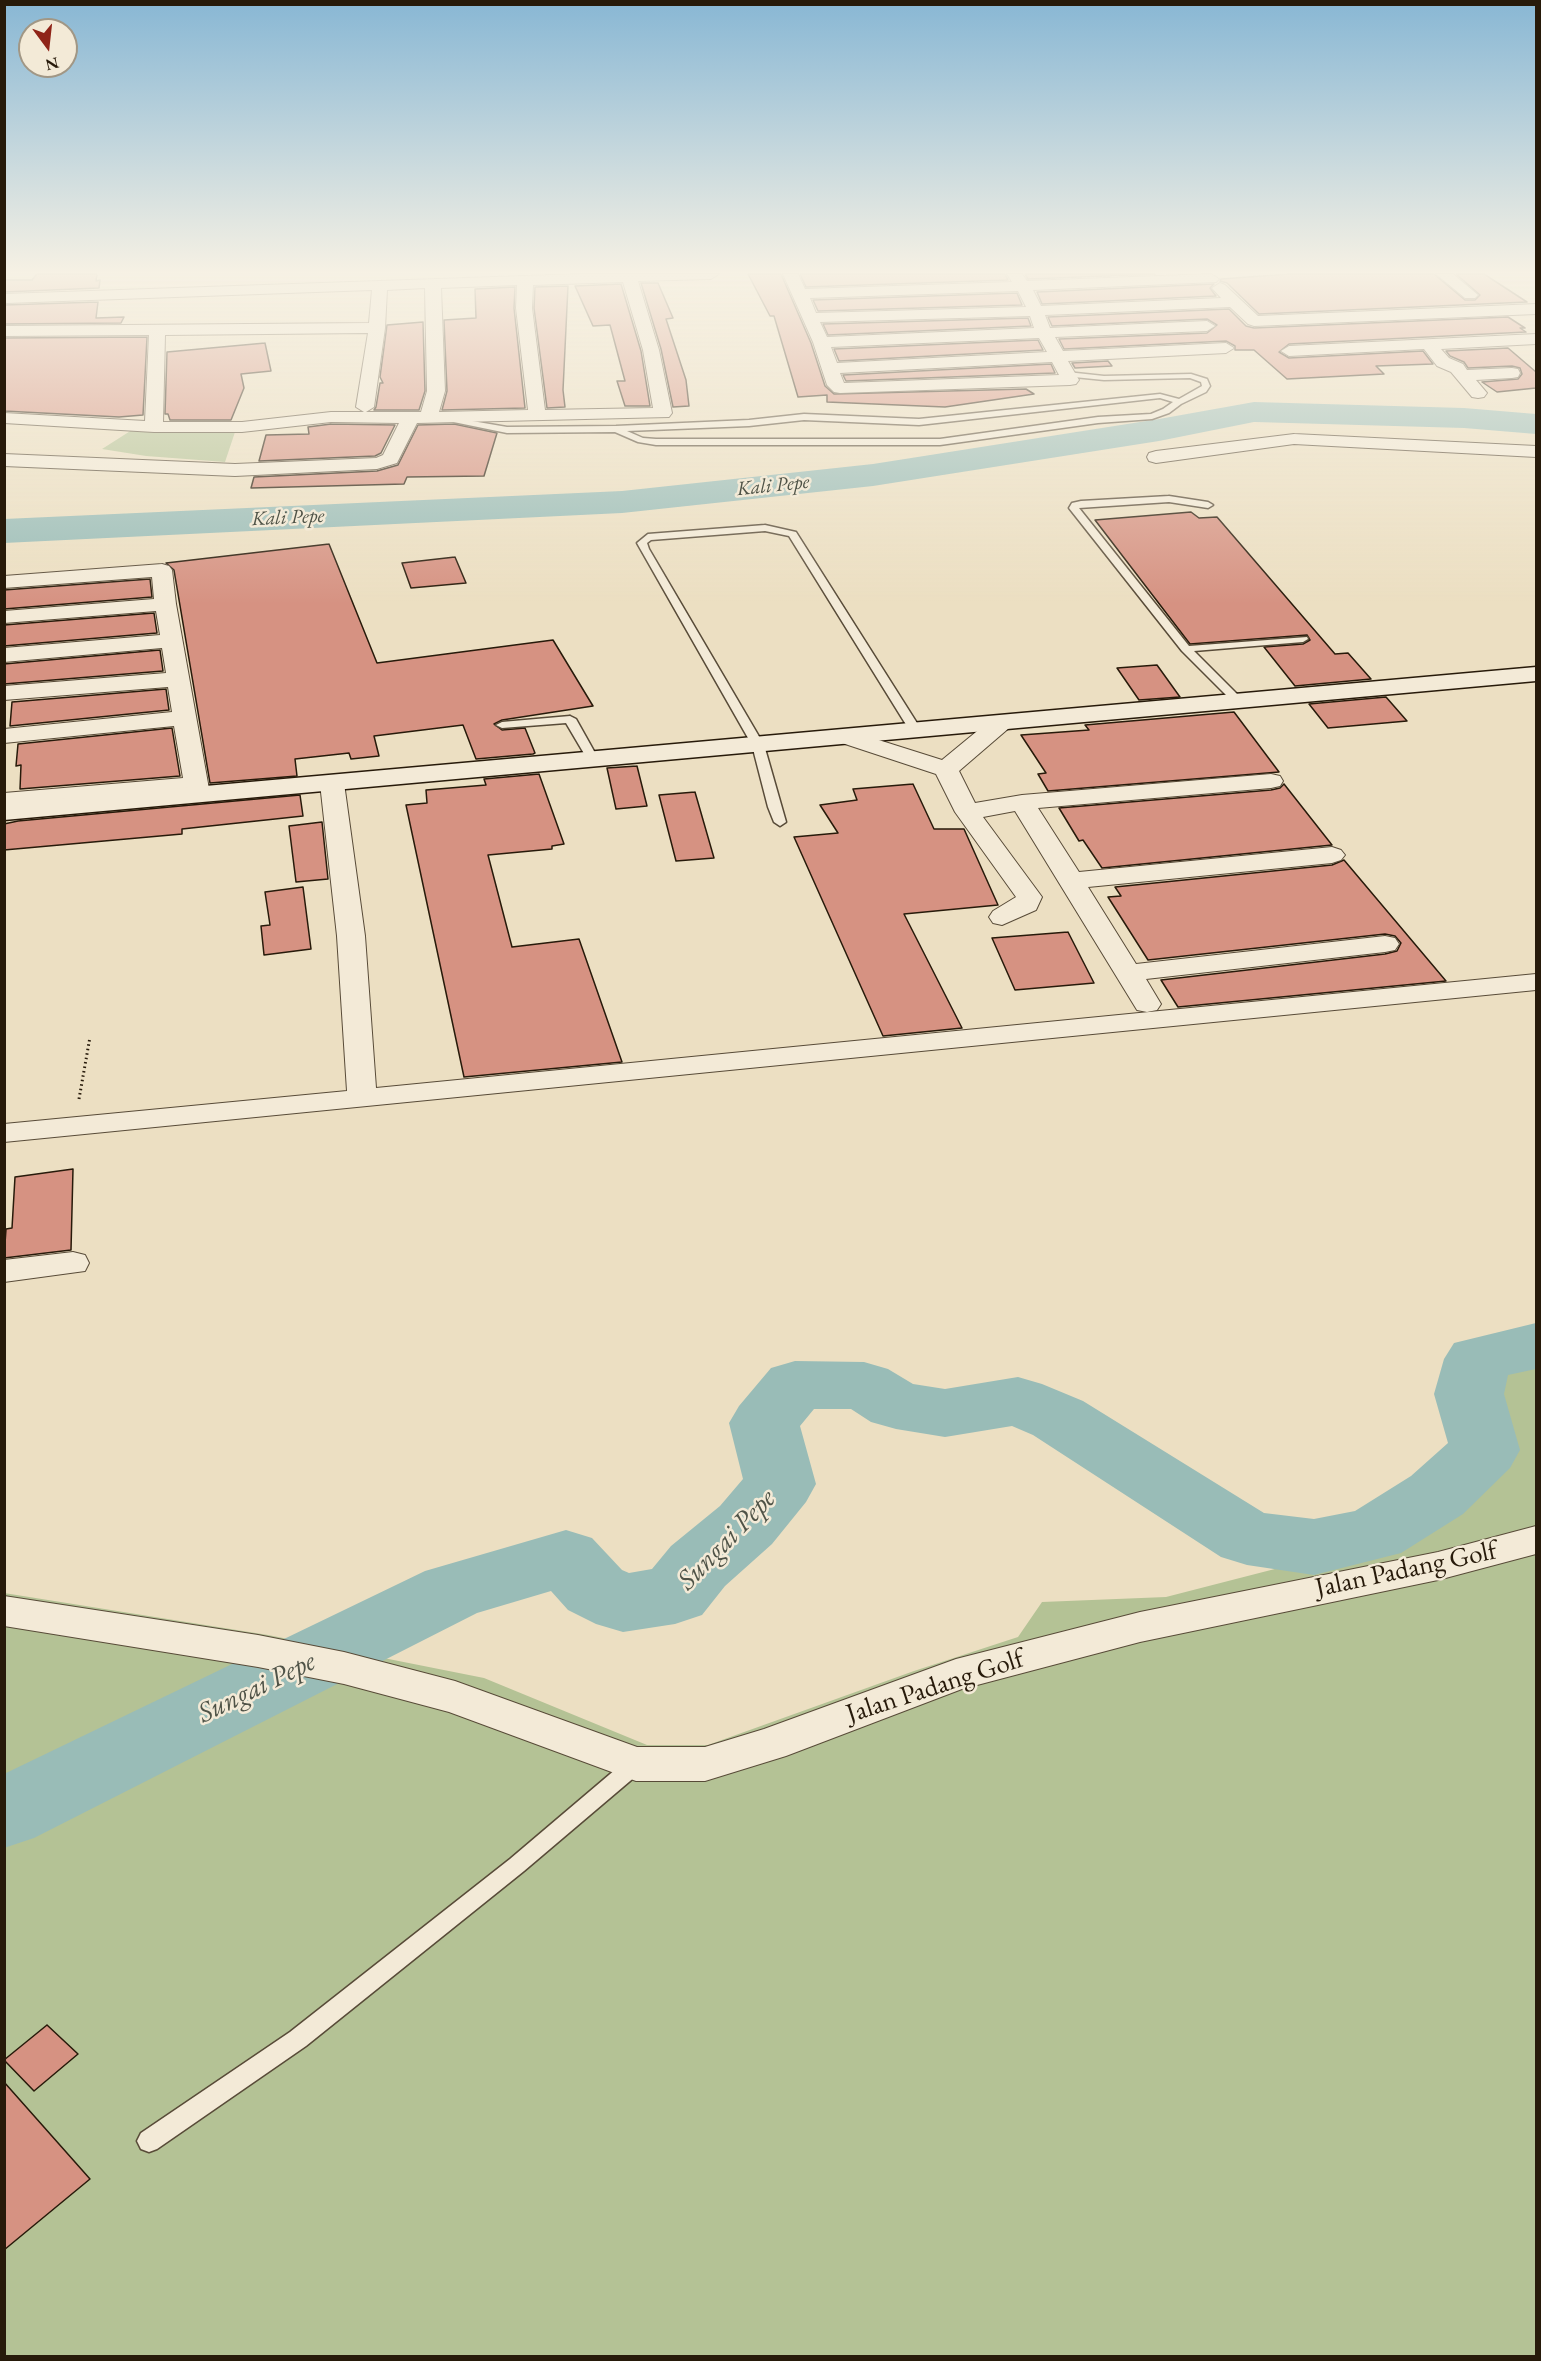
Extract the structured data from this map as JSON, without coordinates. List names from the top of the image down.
{
  "streets": {
    "street": ["Jalan Padang Golf"]
  },
  "water": ["Kali Pepe", "Sungai Pepe"],
  "north": "bottom"
}
